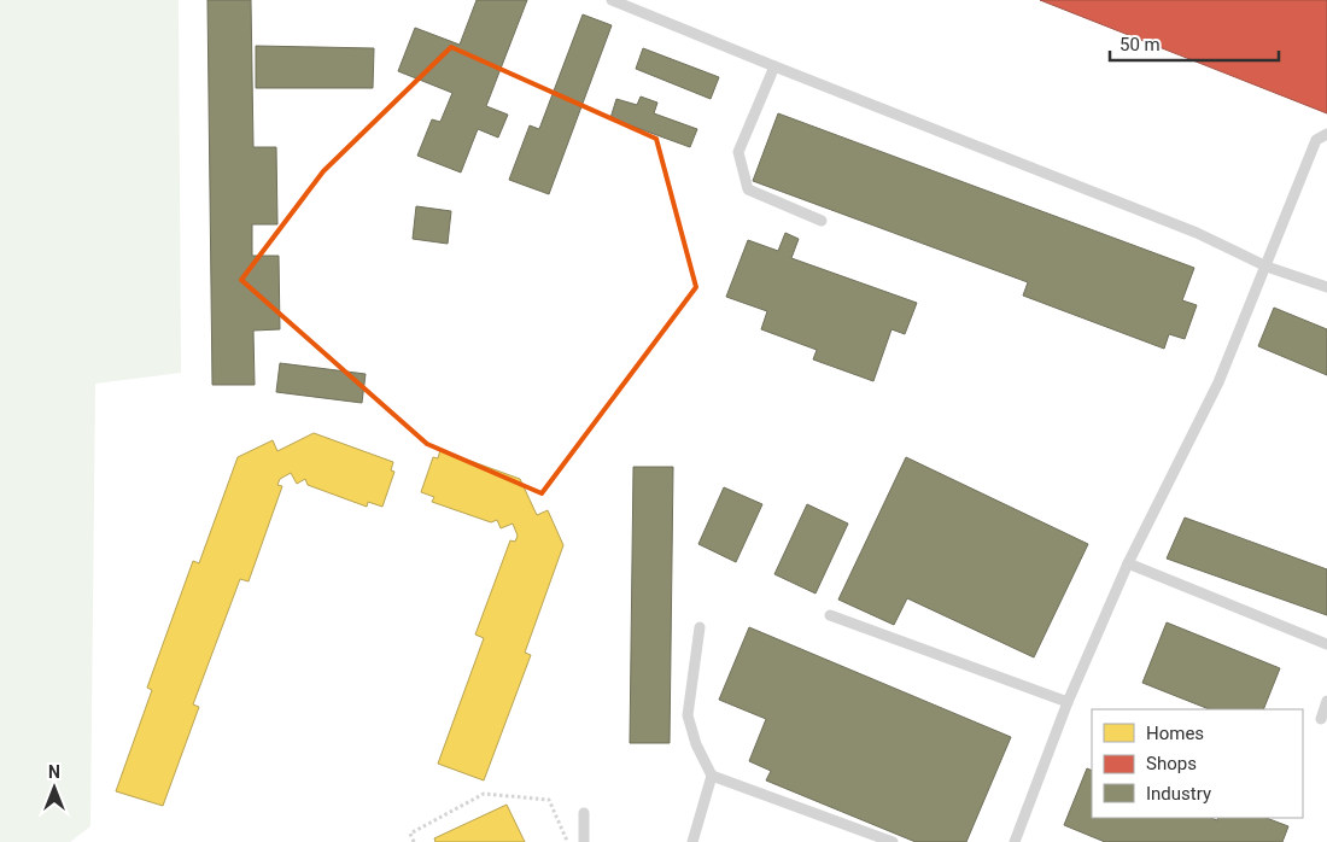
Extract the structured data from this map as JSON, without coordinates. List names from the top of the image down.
{
  "legend": ["Homes", "Shops", "Industry"],
  "scale_bar": "50 m",
  "north": "top"
}
